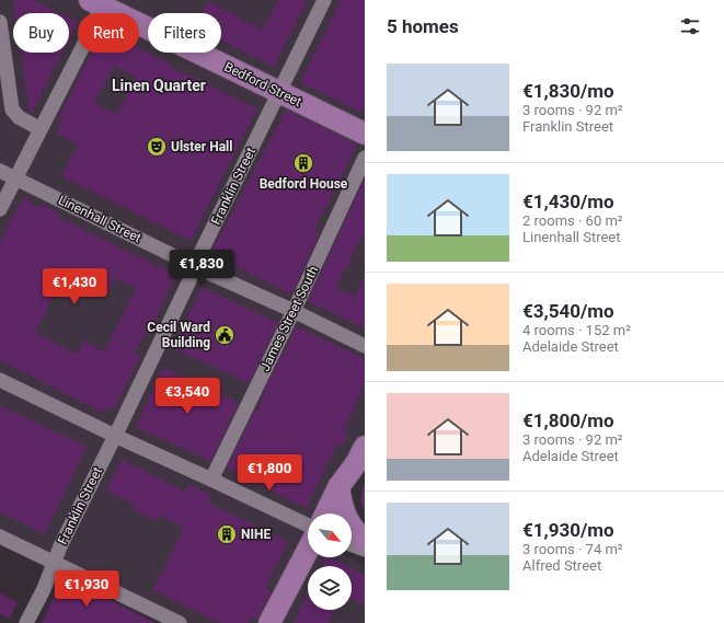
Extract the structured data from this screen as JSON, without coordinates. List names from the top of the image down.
{
  "streets": {
    "main road": ["Bedford Street"],
    "street": ["Franklin Street", "Linenhall Street", "James Street South"]
  },
  "crossings": [
    ["Bedford Street", "Franklin Street"],
    ["Franklin Street", "Linenhall Street"],
    ["Linenhall Street", "James Street South"]
  ],
  "districts": ["Linen Quarter"],
  "places": {
    "theatre": ["Ulster Hall"],
    "building": ["Bedford House", "NIHE"],
    "public building": ["Cecil Ward Building"]
  },
  "north": "bottom right",
  "page": {
    "heading": "5 homes",
    "chip": ["Buy", "Rent", "Filters"],
    "list": [
      {
        "name": "€1,830/mo",
        "note": "3 rooms · 92 m² · Franklin Street"
      },
      {
        "name": "€1,430/mo",
        "note": "2 rooms · 60 m² · Linenhall Street"
      },
      {
        "name": "€3,540/mo",
        "note": "4 rooms · 152 m² · Adelaide Street"
      },
      {
        "name": "€1,800/mo",
        "note": "3 rooms · 92 m² · Adelaide Street"
      },
      {
        "name": "€1,930/mo",
        "note": "3 rooms · 74 m² · Alfred Street"
      }
    ],
    "price": [
      "€1,830",
      "€1,430",
      "€3,540",
      "€1,800",
      "€1,930"
    ]
  }
}
